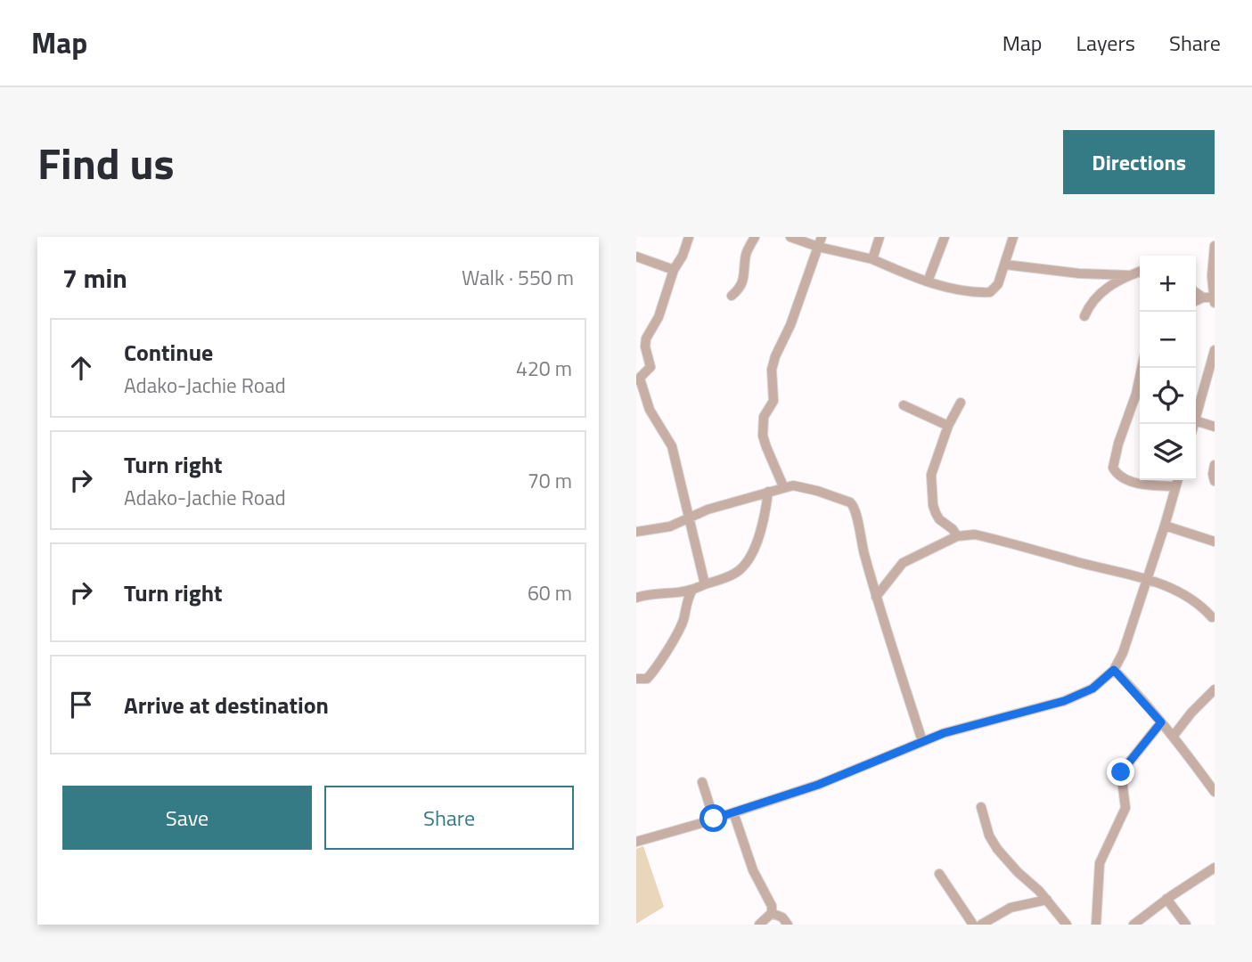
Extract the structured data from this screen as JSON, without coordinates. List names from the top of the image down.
{
  "page": {
    "header": "Map",
    "nav": ["Map", "Layers", "Share"],
    "title": "Find us",
    "buttons": [
      "Directions",
      ["Save", "Share"]
    ],
    "heading": ["7 min", "Walk · 550 m"],
    "map_buttons": ["+", "−"],
    "list": [
      ["Continue", "Adako-Jachie Road", "420 m"],
      ["Turn right", "Adako-Jachie Road", "70 m"],
      ["Turn right", "60 m"],
      "Arrive at destination"
    ]
  }
}
